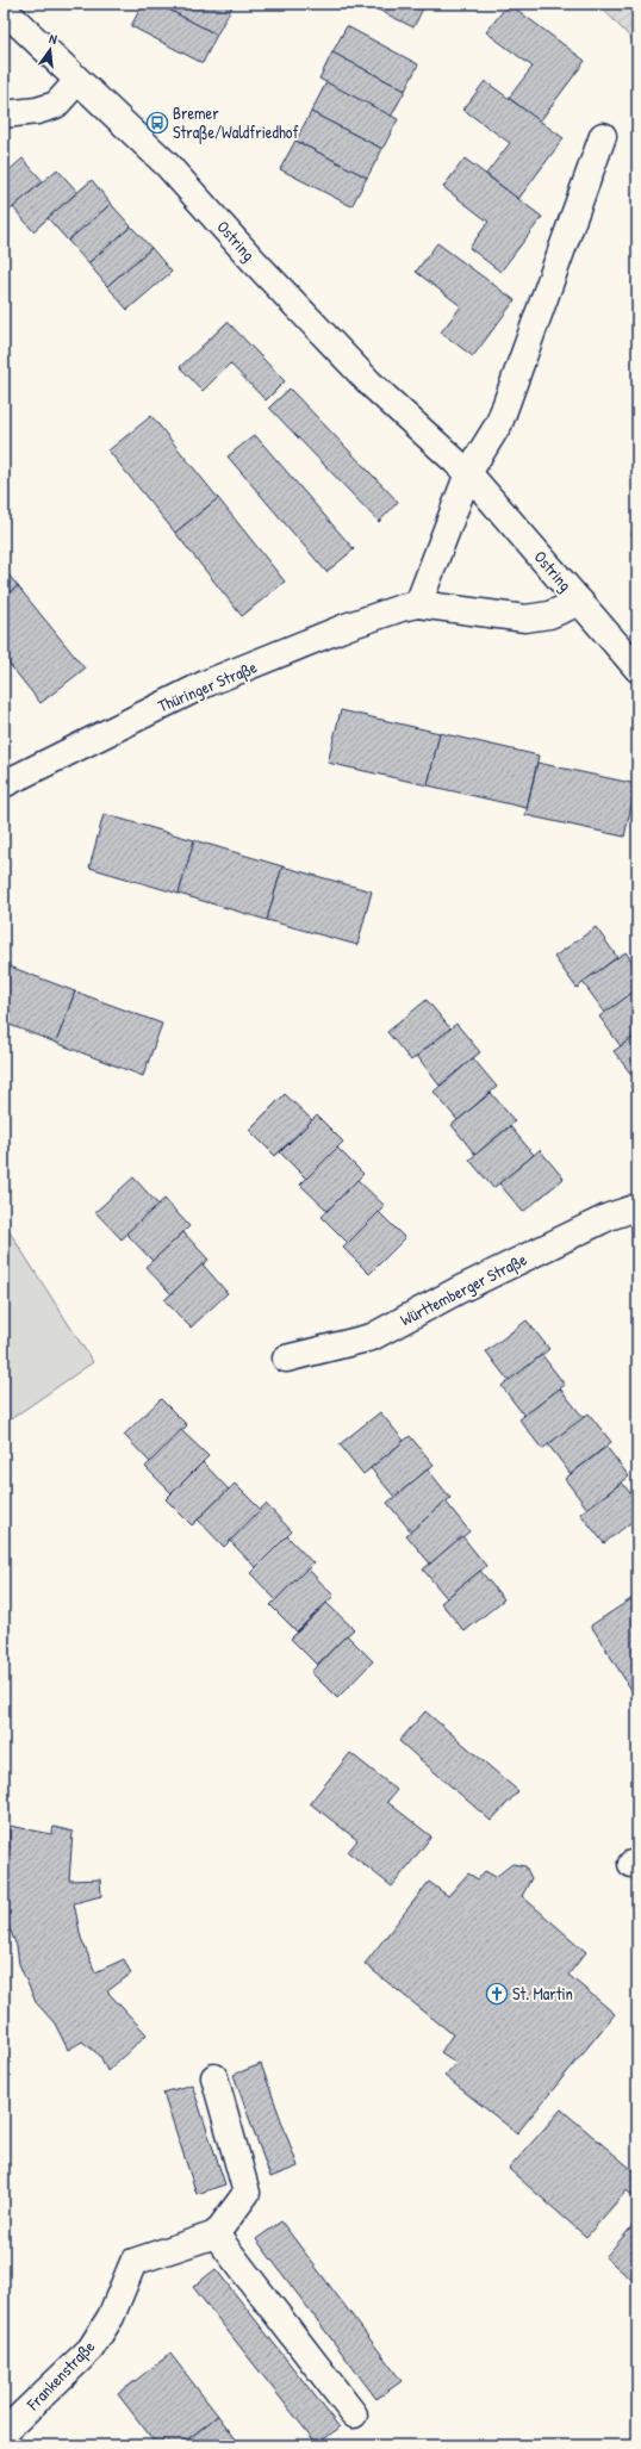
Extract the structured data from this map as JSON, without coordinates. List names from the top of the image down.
{
  "streets": {
    "street": [
      "Ostring",
      "Thüringer Straße",
      "Württemberger Straße",
      "Frankenstraße"
    ]
  },
  "crossings": [
    ["Ostring", "Thüringer Straße"]
  ],
  "places": {
    "bus stop": ["Bremer Straße/Waldfriedhof"],
    "church": ["St. Martin"]
  },
  "north": "top"
}
